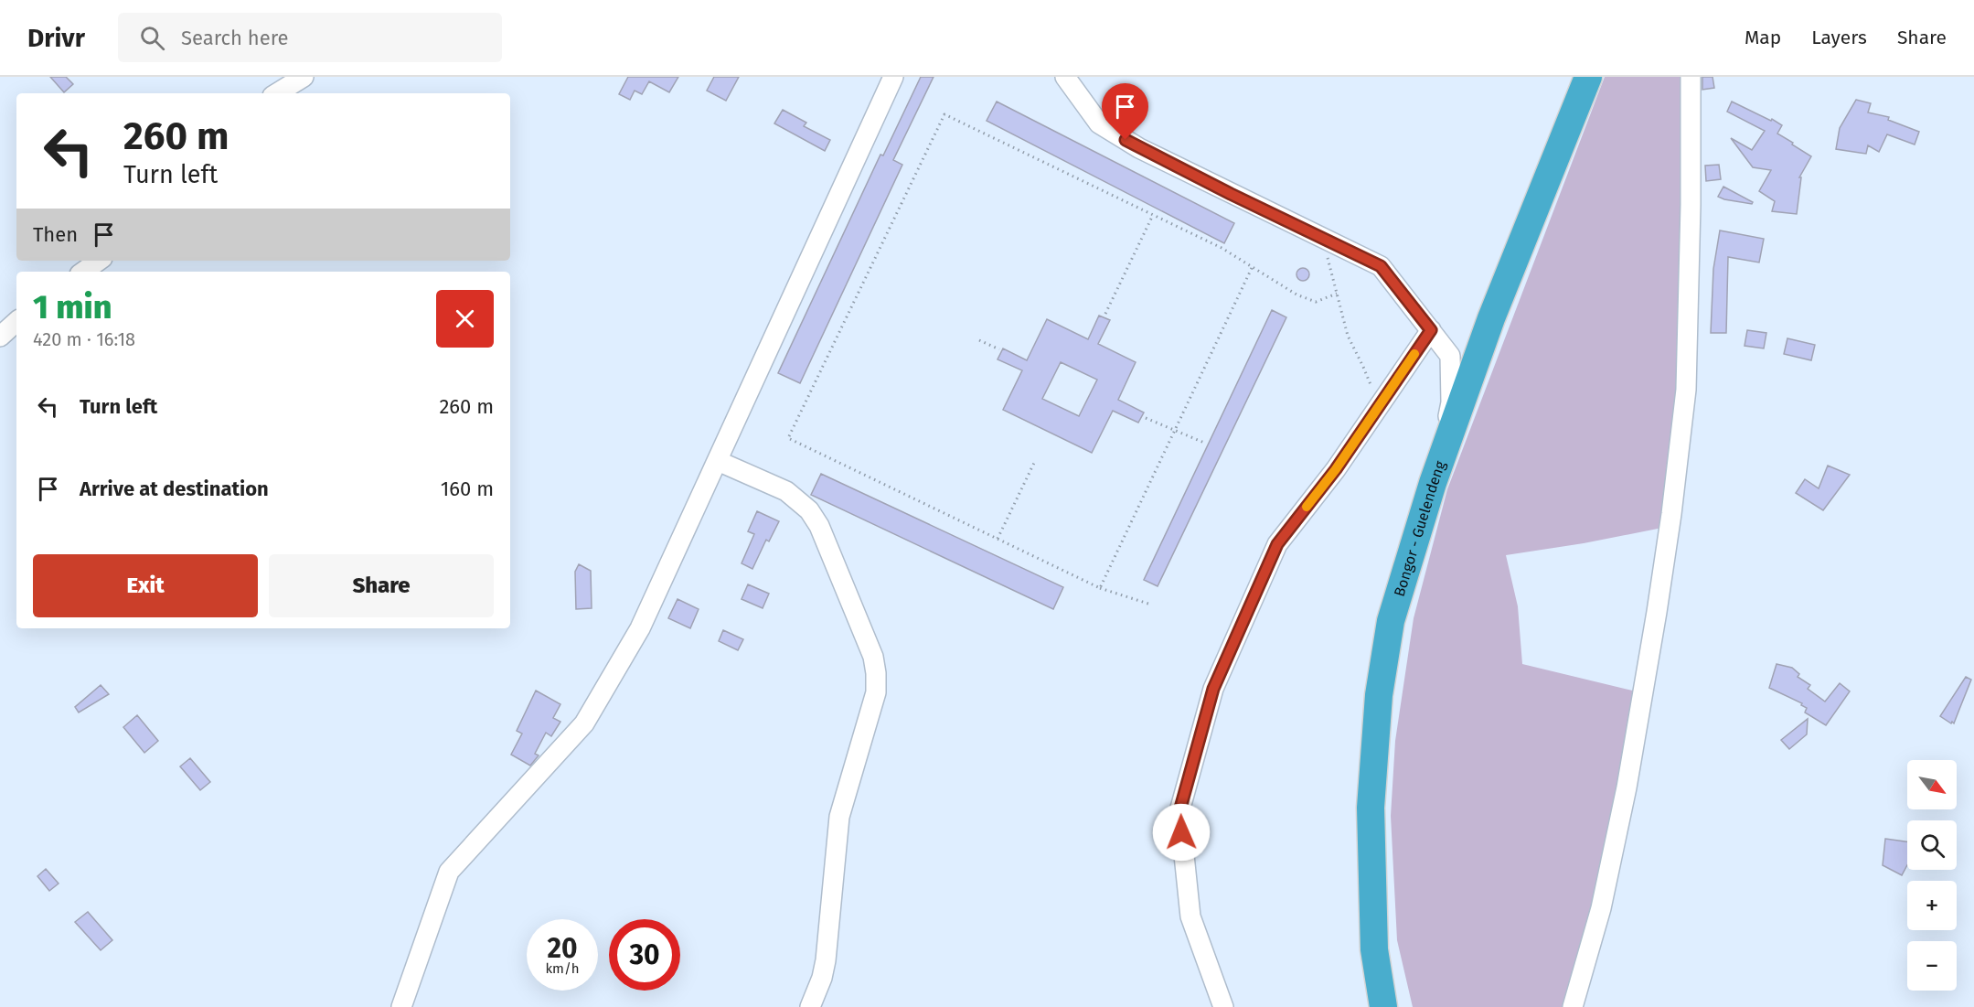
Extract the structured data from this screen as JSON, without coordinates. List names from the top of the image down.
{
  "streets": {
    "highway": ["Bongor - Guelendeng"]
  },
  "north": "bottom right",
  "page": {
    "header": "Drivr",
    "search": "Search here",
    "nav": ["Map", "Layers", "Share"],
    "turn": ["260 m", "Turn left"],
    "then": "Then",
    "heading": ["1 min", "420 m · 16:18"],
    "list": [
      {
        "name": "Turn left",
        "value": "260 m"
      },
      {
        "name": "Arrive at destination",
        "value": "160 m"
      }
    ],
    "buttons": ["Exit", "Share"],
    "map_buttons": ["+", "−"],
    "speed": "20 km/h",
    "limit": "30"
  }
}
